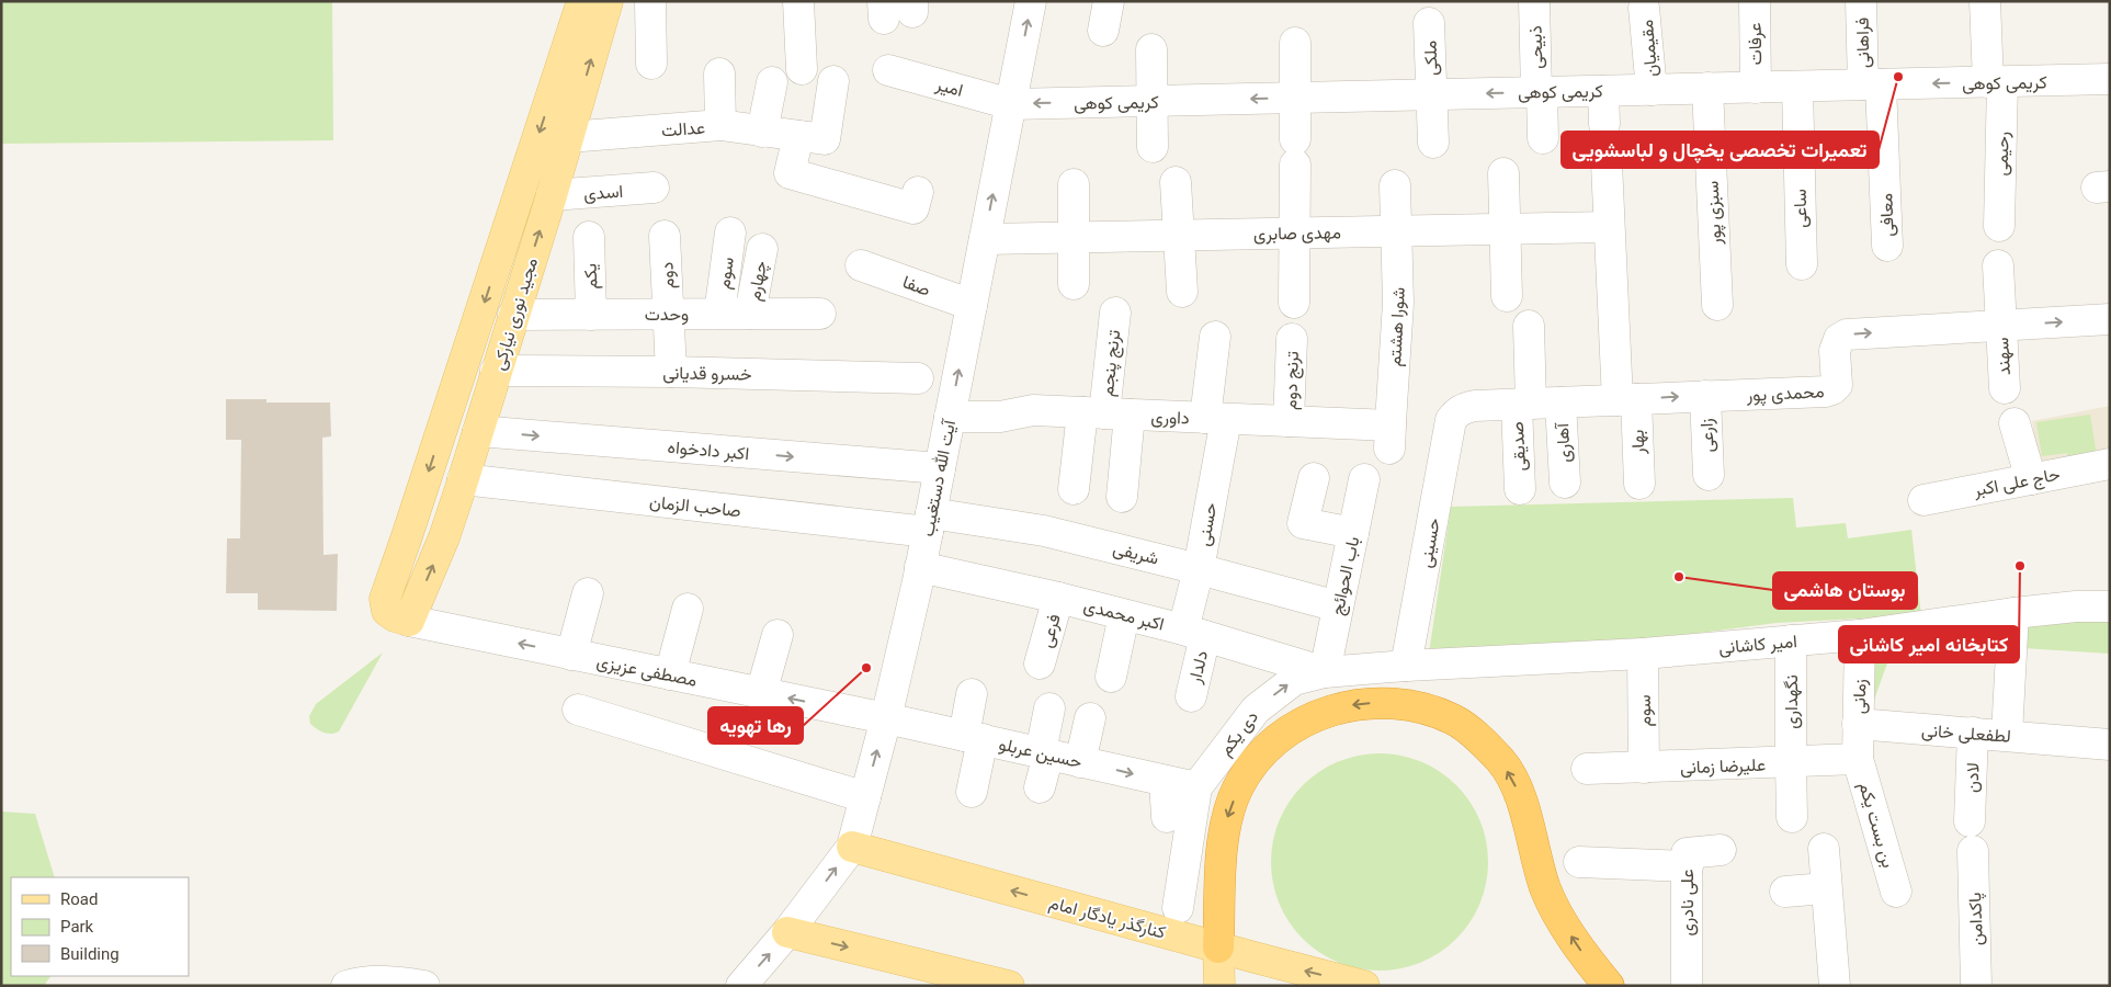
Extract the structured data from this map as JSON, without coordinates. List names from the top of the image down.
{
  "streets": {
    "main road": ["مجید نوری نیارکی", "کنارگذر یادگار امام"],
    "street": [
      "فراهانی",
      "عرفات",
      "ذبیحی",
      "مقیمیان",
      "ملکی",
      "کریمی کوهی",
      "امیر",
      "عدالت",
      "رحیمی",
      "اسدی",
      "ساعی",
      "سبزی پور",
      "معافی",
      "مهدی صابری",
      "سوم",
      "دوم",
      "یکم",
      "چهارم",
      "صفا",
      "وحدت",
      "شورا هشتم",
      "سهند",
      "ترنج پنجم",
      "خسرو قدیانی",
      "ترنج دوم",
      "محمدی پور",
      "داوری",
      "زارعی",
      "بهار",
      "آهاری",
      "صدیقی",
      "اکبر دادخواه",
      "آیت الله دستغیب",
      "حاج علی اکبر",
      "صاحب الزمان",
      "حسنی",
      "حسینی",
      "شریفی",
      "باب الحوائج",
      "اکبر محمدی",
      "فرعی",
      "امیر کاشانی",
      "دلدار",
      "مصطفی عزیزی",
      "زمانی",
      "نگهداری",
      "دی یکم",
      "لطفعلی خانی",
      "حسین عربلو",
      "علیرضا زمانی",
      "لادن",
      "بن بست یکم",
      "علی نادری",
      "پاکدامن"
    ]
  },
  "crossings": [
    ["فراهانی", "کریمی کوهی"],
    ["فراهانی", "معافی"],
    ["عرفات", "کریمی کوهی"],
    ["ذبیحی", "کریمی کوهی"],
    ["مقیمیان", "کریمی کوهی"],
    ["ملکی", "کریمی کوهی"],
    ["کریمی کوهی", "امیر"],
    ["کریمی کوهی", "رحیمی"],
    ["کریمی کوهی", "ساعی"],
    ["کریمی کوهی", "سبزی پور"],
    ["کریمی کوهی", "معافی"],
    ["کریمی کوهی", "آیت الله دستغیب"],
    ["امیر", "آیت الله دستغیب"],
    ["عدالت", "مجید نوری نیارکی"],
    ["اسدی", "مجید نوری نیارکی"],
    ["مهدی صابری", "شورا هشتم"],
    ["مهدی صابری", "آیت الله دستغیب"],
    ["سوم", "وحدت"],
    ["سوم", "امیر کاشانی"],
    ["سوم", "علیرضا زمانی"],
    ["دوم", "وحدت"],
    ["دوم", "خسرو قدیانی"],
    ["یکم", "وحدت"],
    ["چهارم", "وحدت"],
    ["صفا", "آیت الله دستغیب"],
    ["مجید نوری نیارکی", "وحدت"],
    ["مجید نوری نیارکی", "خسرو قدیانی"],
    ["مجید نوری نیارکی", "اکبر دادخواه"],
    ["مجید نوری نیارکی", "صاحب الزمان"],
    ["مجید نوری نیارکی", "مصطفی عزیزی"],
    ["شورا هشتم", "داوری"],
    ["سهند", "محمدی پور"],
    ["ترنج پنجم", "داوری"],
    ["ترنج دوم", "داوری"],
    ["محمدی پور", "زارعی"],
    ["محمدی پور", "بهار"],
    ["محمدی پور", "آهاری"],
    ["محمدی پور", "صدیقی"],
    ["محمدی پور", "حسینی"],
    ["داوری", "آیت الله دستغیب"],
    ["داوری", "حسنی"],
    ["اکبر دادخواه", "آیت الله دستغیب"],
    ["آیت الله دستغیب", "صاحب الزمان"],
    ["آیت الله دستغیب", "شریفی"],
    ["آیت الله دستغیب", "اکبر محمدی"],
    ["آیت الله دستغیب", "مصطفی عزیزی"],
    ["آیت الله دستغیب", "حسین عربلو"],
    ["آیت الله دستغیب", "کنارگذر یادگار امام"],
    ["صاحب الزمان", "شریفی"],
    ["حسنی", "شریفی"],
    ["حسنی", "اکبر محمدی"],
    ["حسنی", "دلدار"],
    ["حسینی", "امیر کاشانی"],
    ["حسینی", "دی یکم"],
    ["شریفی", "باب الحوائج"],
    ["باب الحوائج", "اکبر محمدی"],
    ["باب الحوائج", "دی یکم"],
    ["اکبر محمدی", "فرعی"],
    ["اکبر محمدی", "دلدار"],
    ["اکبر محمدی", "دی یکم"],
    ["امیر کاشانی", "زمانی"],
    ["امیر کاشانی", "نگهداری"],
    ["امیر کاشانی", "دی یکم"],
    ["مصطفی عزیزی", "حسین عربلو"],
    ["زمانی", "لطفعلی خانی"],
    ["نگهداری", "علیرضا زمانی"],
    ["دی یکم", "حسین عربلو"],
    ["لطفعلی خانی", "لادن"],
    ["علیرضا زمانی", "بن بست یکم"]
  ],
  "one_way": [
    "کریمی کوهی",
    "محمدی پور",
    "اکبر دادخواه",
    "دی یکم"
  ],
  "places": [
    "تعمیرات تخصصی یخچال و لباسشویی",
    "کتابخانه امیر کاشانی",
    "بوستان هاشمی",
    "رها تهویه"
  ],
  "legend": ["Road", "Park", "Building"]
}
